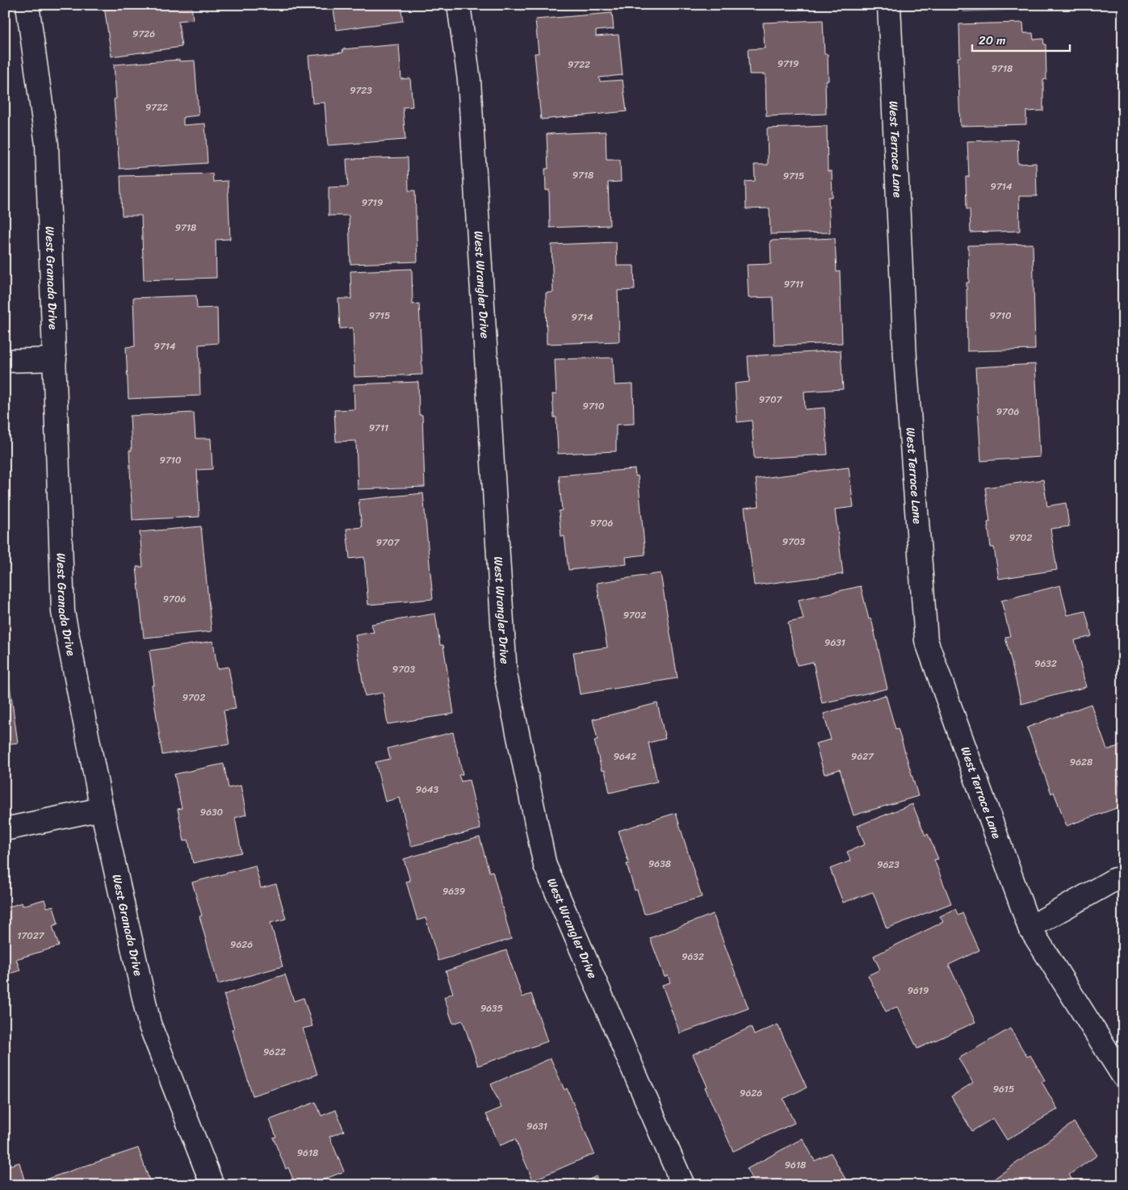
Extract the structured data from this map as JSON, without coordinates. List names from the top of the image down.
{
  "streets": {
    "street": ["West Terrace Lane", "West Granada Drive", "West Wrangler Drive"]
  },
  "house_numbers": [
    "9726",
    "9719",
    "9722",
    "9718",
    "9723",
    "9722",
    "9718",
    "9715",
    "9714",
    "9719",
    "9718",
    "9711",
    "9715",
    "9710",
    "9714",
    "9714",
    "9707",
    "9710",
    "9706",
    "9711",
    "9710",
    "9706",
    "9702",
    "9703",
    "9707",
    "9706",
    "9702",
    "9631",
    "9632",
    "9703",
    "9702",
    "9642",
    "9627",
    "9628",
    "9643",
    "9630",
    "9638",
    "9623",
    "9639",
    "17027",
    "9626",
    "9632",
    "9619",
    "9635",
    "9622",
    "9615",
    "9626",
    "9631",
    "9618",
    "9618"
  ],
  "scale_bar": "20 m"
}
